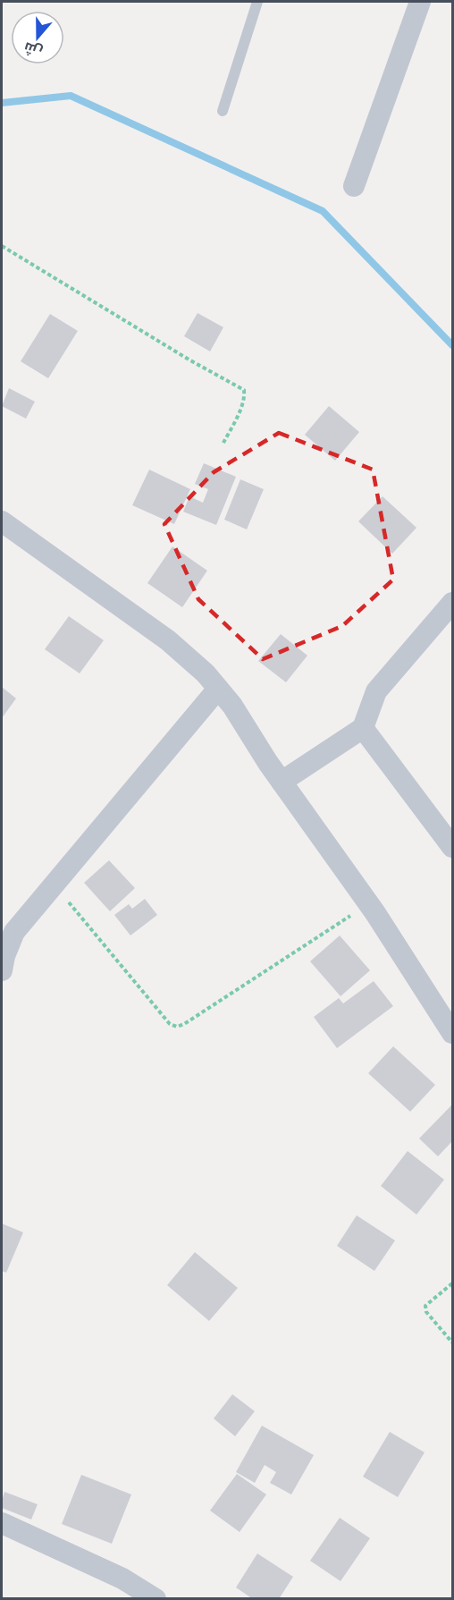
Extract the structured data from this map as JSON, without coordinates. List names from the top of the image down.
{
  "north": "bottom"
}
